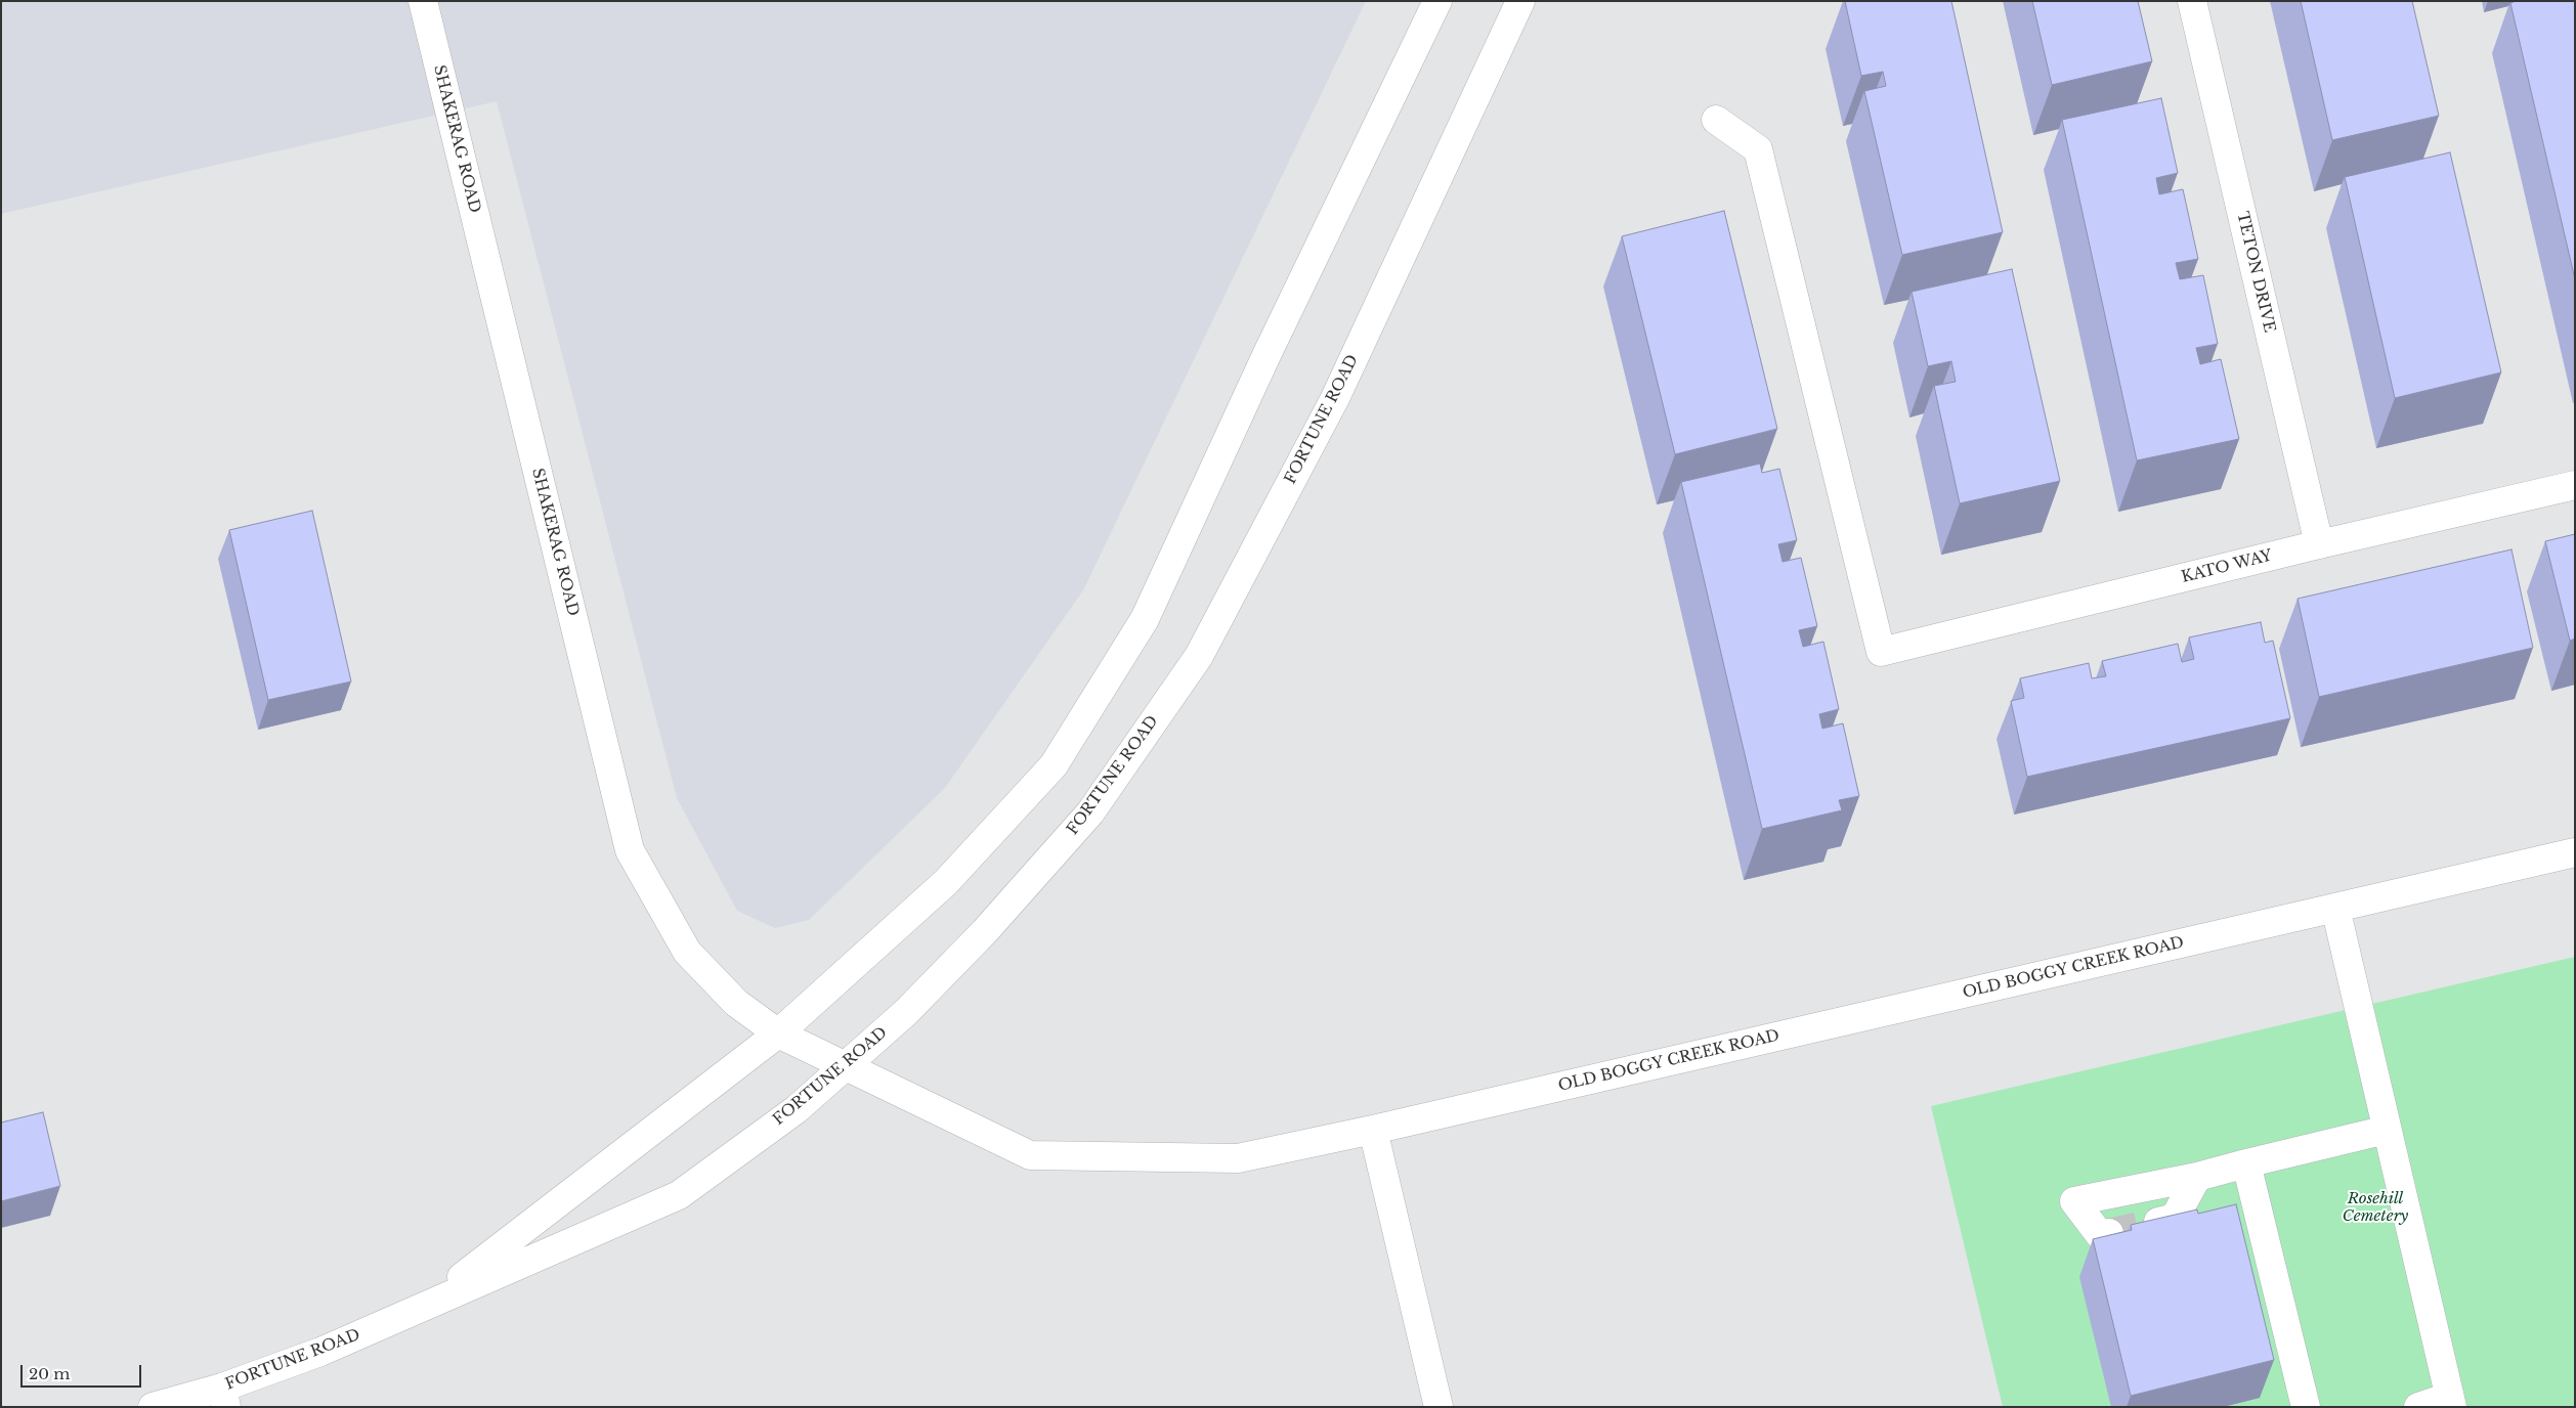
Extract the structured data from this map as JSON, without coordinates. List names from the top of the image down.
{
  "streets": {
    "street": [
      "SHAKERAG ROAD",
      "TETON DRIVE",
      "FORTUNE ROAD",
      "KATO WAY",
      "OLD BOGGY CREEK ROAD"
    ]
  },
  "crossings": [
    ["SHAKERAG ROAD", "FORTUNE ROAD"],
    ["SHAKERAG ROAD", "OLD BOGGY CREEK ROAD"],
    ["TETON DRIVE", "KATO WAY"],
    ["FORTUNE ROAD", "OLD BOGGY CREEK ROAD"]
  ],
  "parks": ["Rosehill Cemetery"],
  "scale_bar": "20 m"
}
